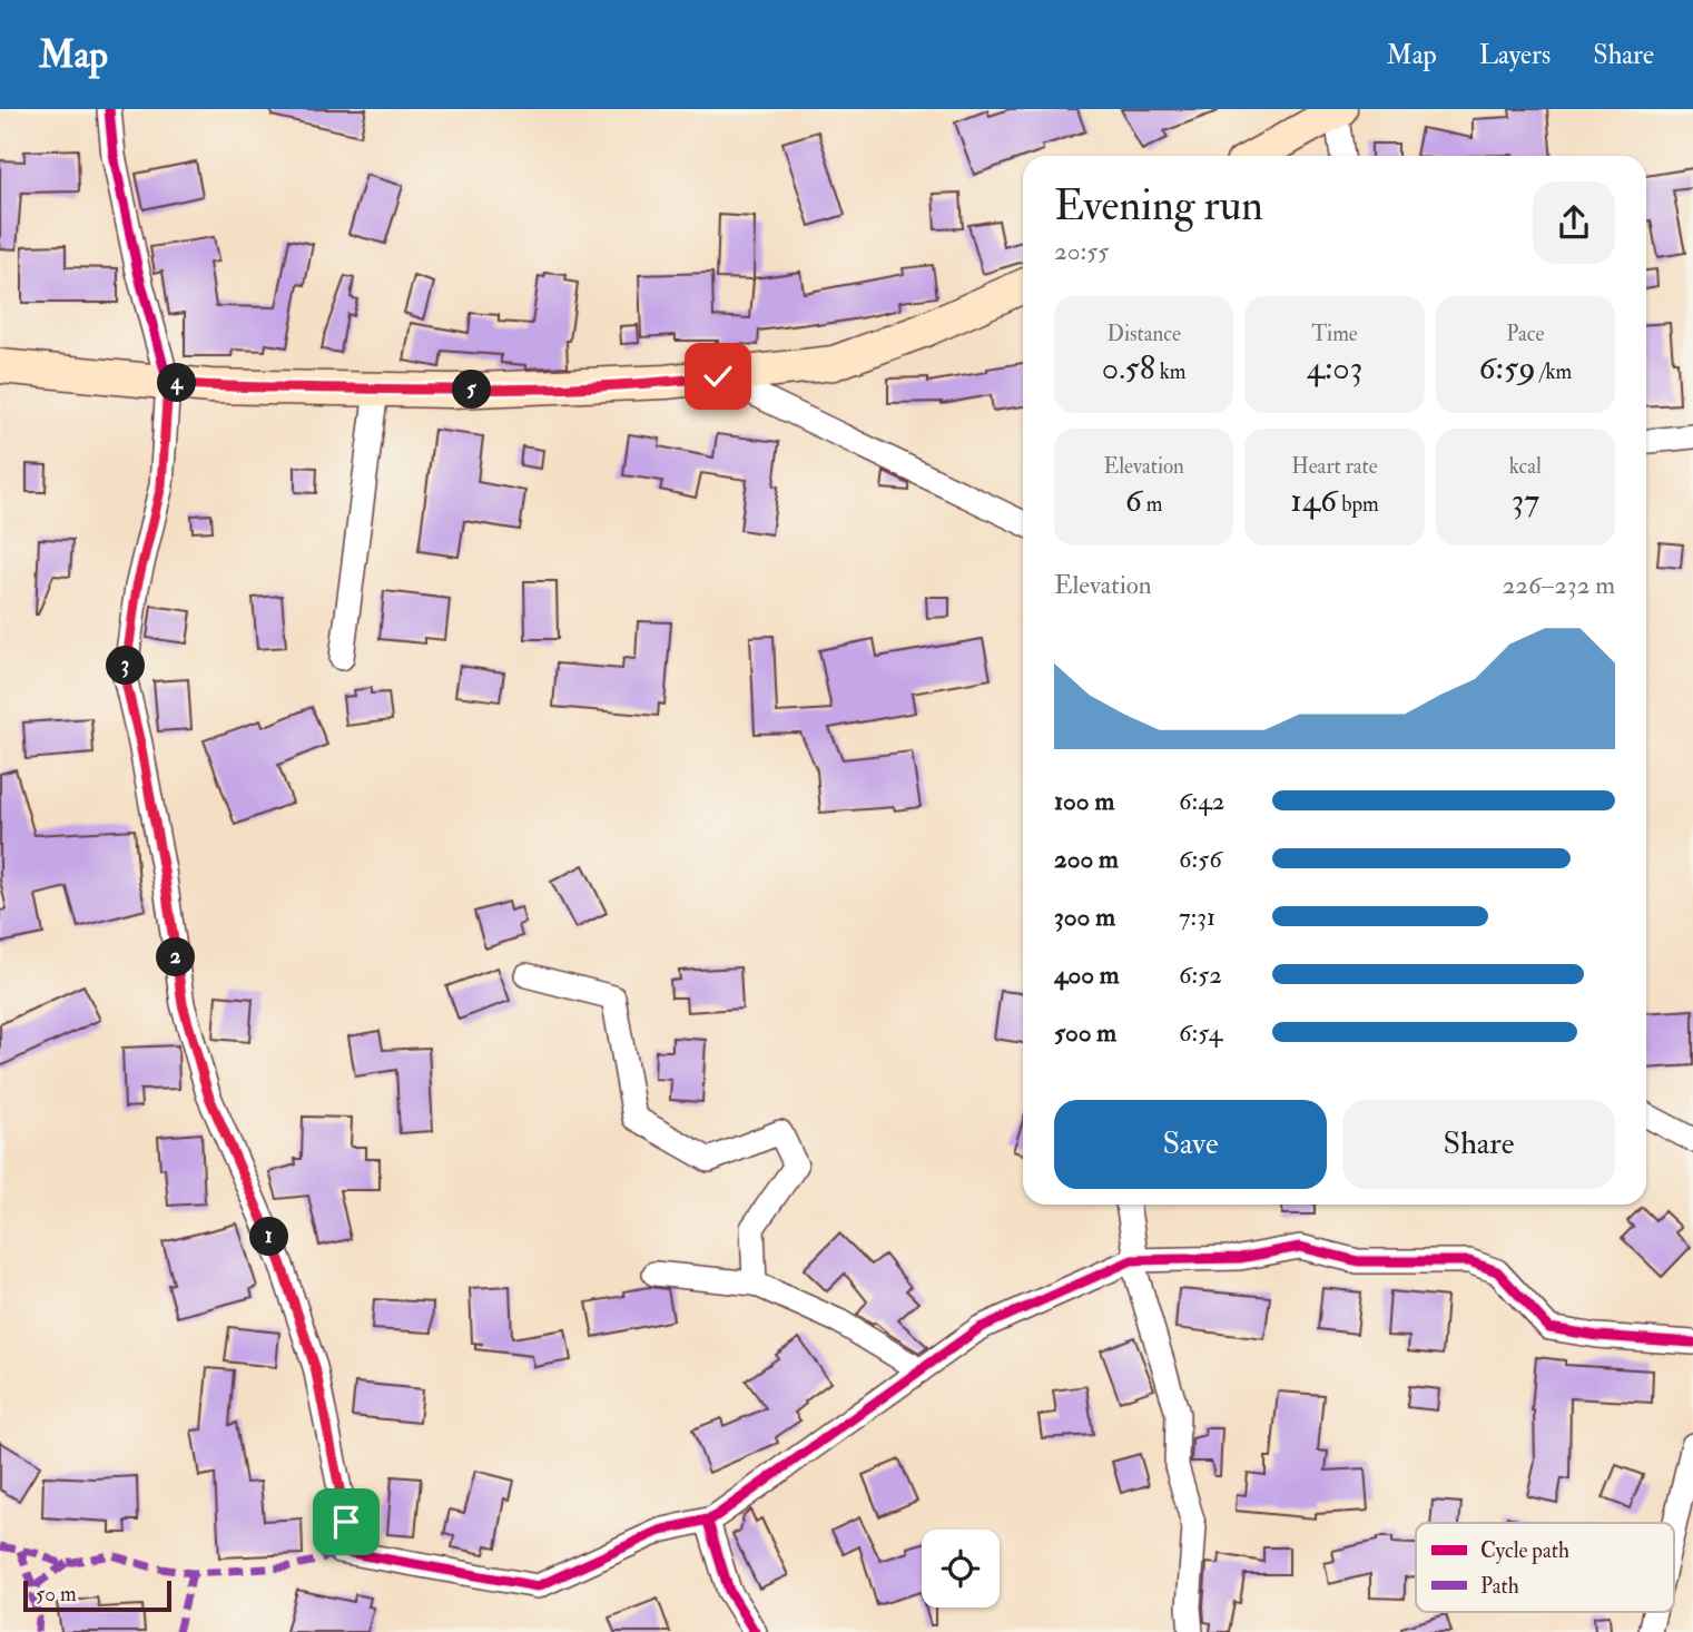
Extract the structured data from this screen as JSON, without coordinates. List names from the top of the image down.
{
  "legend": ["Cycle path", "Path"],
  "scale_bar": "50 m",
  "page": {
    "header": "Map",
    "nav": ["Map", "Layers", "Share"],
    "heading": ["Evening run", "20:55"],
    "stats": [
      ["Distance", "0.58 km"],
      ["Time", "4:03"],
      ["Pace", "6:59 /km"],
      ["Elevation", "6 m"],
      ["Heart rate", "146 bpm"],
      ["kcal", "37"]
    ],
    "pins": [
      "4",
      "5",
      "3",
      "2",
      "1"
    ],
    "chart": ["Elevation", "226–232 m"],
    "list": [
      {
        "name": "100 m",
        "note": "6:42"
      },
      {
        "name": "200 m",
        "note": "6:56"
      },
      {
        "name": "300 m",
        "note": "7:31"
      },
      {
        "name": "400 m",
        "note": "6:52"
      },
      {
        "name": "500 m",
        "note": "6:54"
      }
    ],
    "buttons": ["Save", "Share"],
    "scale": "50 m"
  }
}
